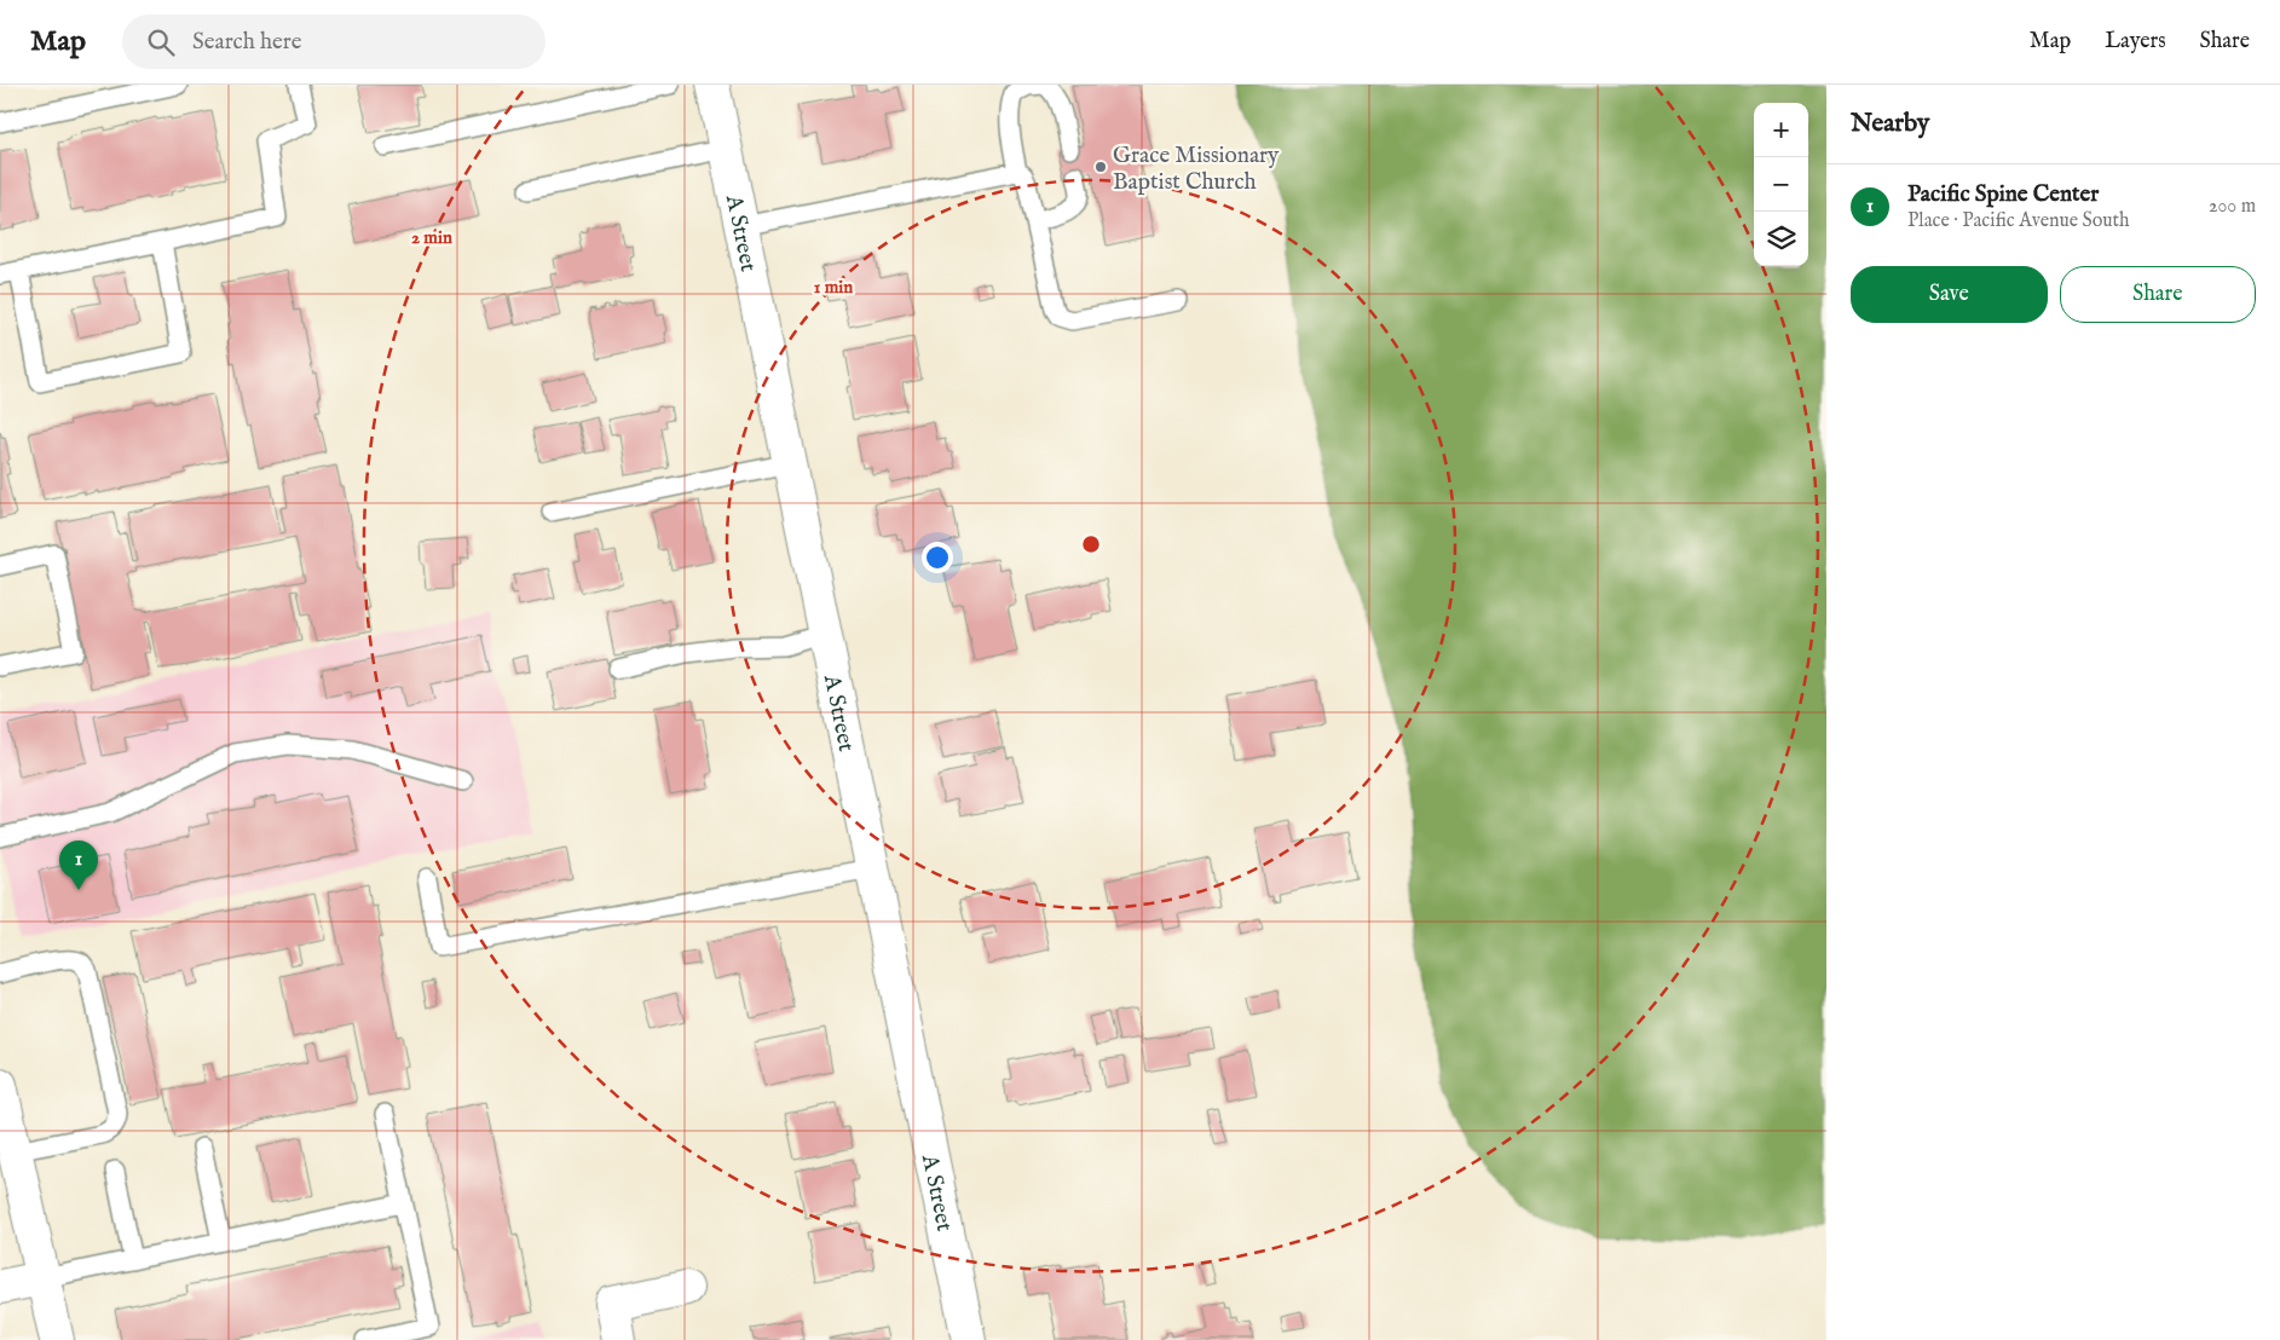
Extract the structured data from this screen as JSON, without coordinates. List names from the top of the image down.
{
  "streets": {
    "street": ["A Street"]
  },
  "places": ["Grace Missionary Baptist Church"],
  "page": {
    "header": "Map",
    "search": "Search here",
    "nav": ["Map", "Layers", "Share"],
    "heading": "Nearby",
    "map_buttons": ["+", "−"],
    "list": [
      {
        "mark": "1",
        "name": "Pacific Spine Center",
        "note": "Place · Pacific Avenue South",
        "value": "200 m"
      }
    ],
    "buttons": ["Save", "Share"],
    "pins": "1"
  },
  "rings": ["2 min", "1 min"]
}
